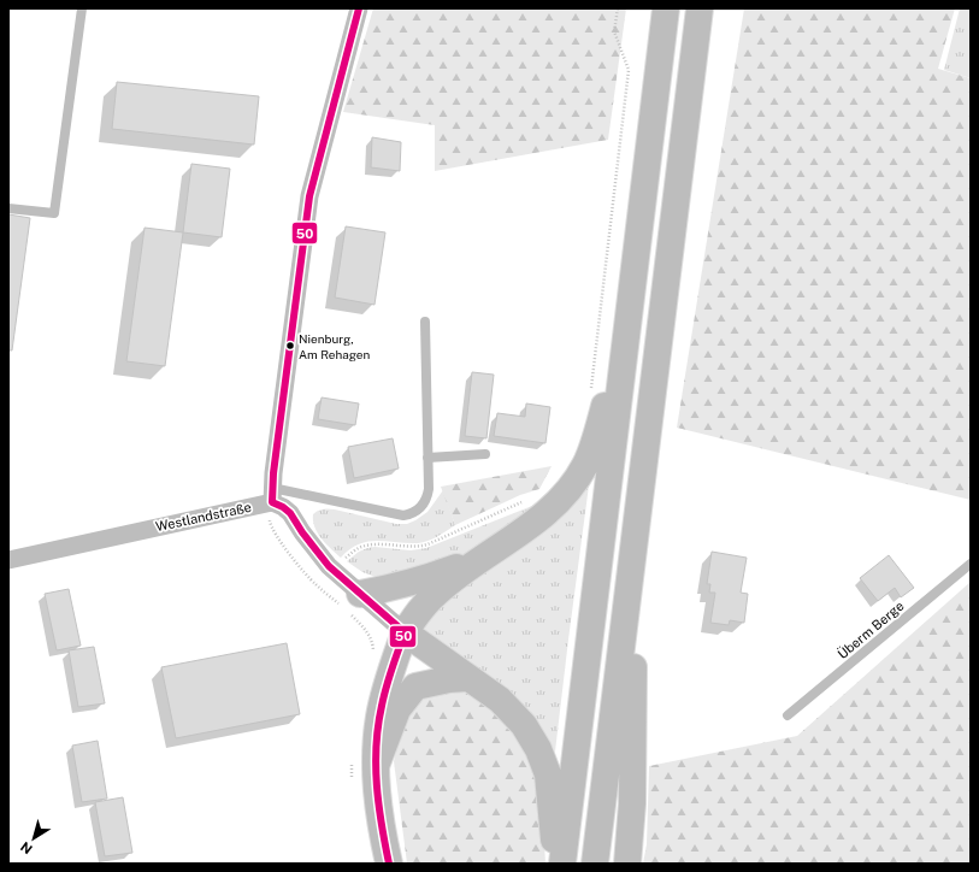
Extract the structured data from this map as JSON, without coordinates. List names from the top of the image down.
{
  "streets": {
    "street": ["Westlandstraße"],
    "lane": ["Überm Berge"]
  },
  "places": ["Nienburg, Am Rehagen"],
  "lines": ["transit line 50"],
  "north": "bottom left"
}
